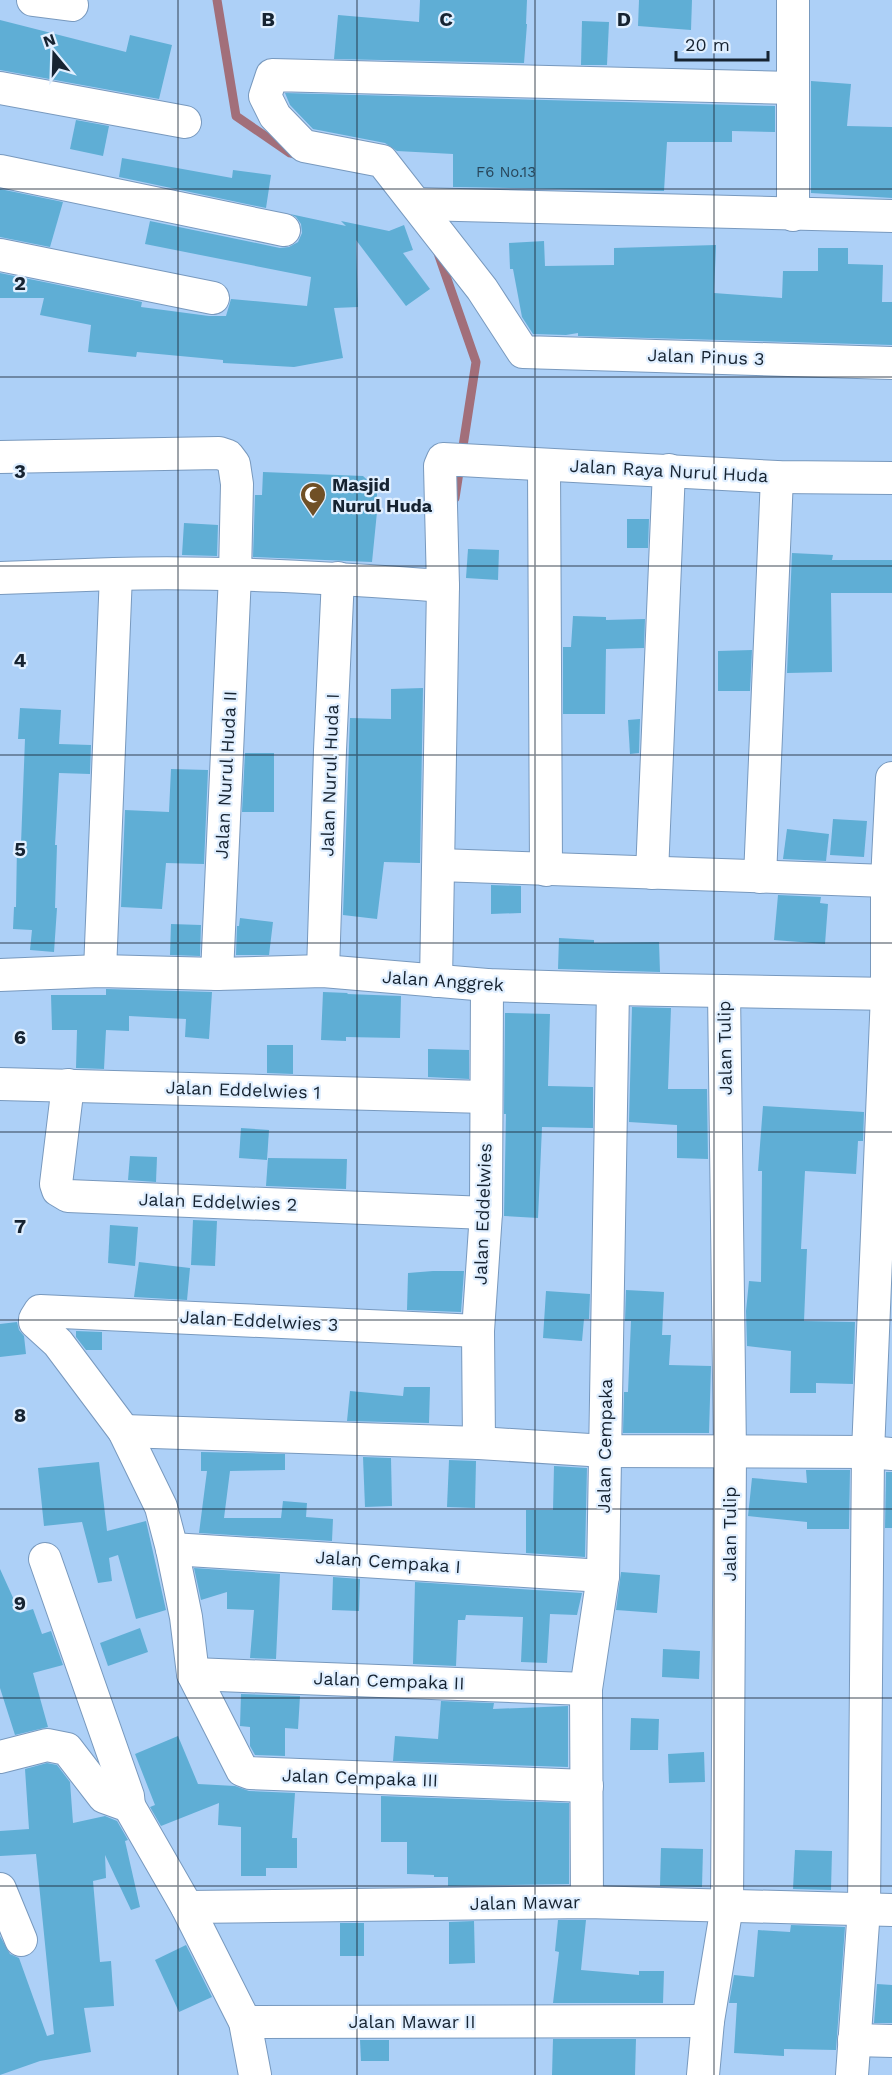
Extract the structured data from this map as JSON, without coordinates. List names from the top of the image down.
{
  "streets": {
    "street": [
      "Jalan Pinus 3",
      "Jalan Raya Nurul Huda",
      "Jalan Nurul Huda II",
      "Jalan Nurul Huda I",
      "Jalan Anggrek",
      "Jalan Tulip",
      "Jalan Eddelwies 1",
      "Jalan Eddelwies 2",
      "Jalan Eddelwies",
      "Jalan Eddelwies 3",
      "Jalan Cempaka",
      "Jalan Cempaka I",
      "Jalan Cempaka II",
      "Jalan Cempaka III",
      "Jalan Mawar",
      "Jalan Mawar II"
    ]
  },
  "crossings": [
    ["Jalan Nurul Huda II", "Jalan Anggrek"],
    ["Jalan Nurul Huda I", "Jalan Anggrek"],
    ["Jalan Anggrek", "Jalan Tulip"],
    ["Jalan Anggrek", "Jalan Eddelwies"],
    ["Jalan Anggrek", "Jalan Cempaka"],
    ["Jalan Tulip", "Jalan Mawar"],
    ["Jalan Tulip", "Jalan Mawar II"],
    ["Jalan Eddelwies 1", "Jalan Eddelwies 2"],
    ["Jalan Eddelwies 1", "Jalan Eddelwies"],
    ["Jalan Eddelwies 2", "Jalan Eddelwies"],
    ["Jalan Eddelwies", "Jalan Eddelwies 3"],
    ["Jalan Cempaka", "Jalan Cempaka I"],
    ["Jalan Cempaka", "Jalan Cempaka II"],
    ["Jalan Cempaka", "Jalan Cempaka III"],
    ["Jalan Cempaka", "Jalan Mawar"],
    ["Jalan Cempaka II", "Jalan Cempaka III"]
  ],
  "places": {
    "mosque": ["Masjid Nurul Huda"]
  },
  "house_numbers": ["F6 No.13"],
  "scale_bar": "20 m",
  "north": "top",
  "grid": {
    "columns": ["B", "C", "D"],
    "rows": [
      "2",
      "3",
      "4",
      "5",
      "6",
      "7",
      "8",
      "9"
    ]
  }
}
